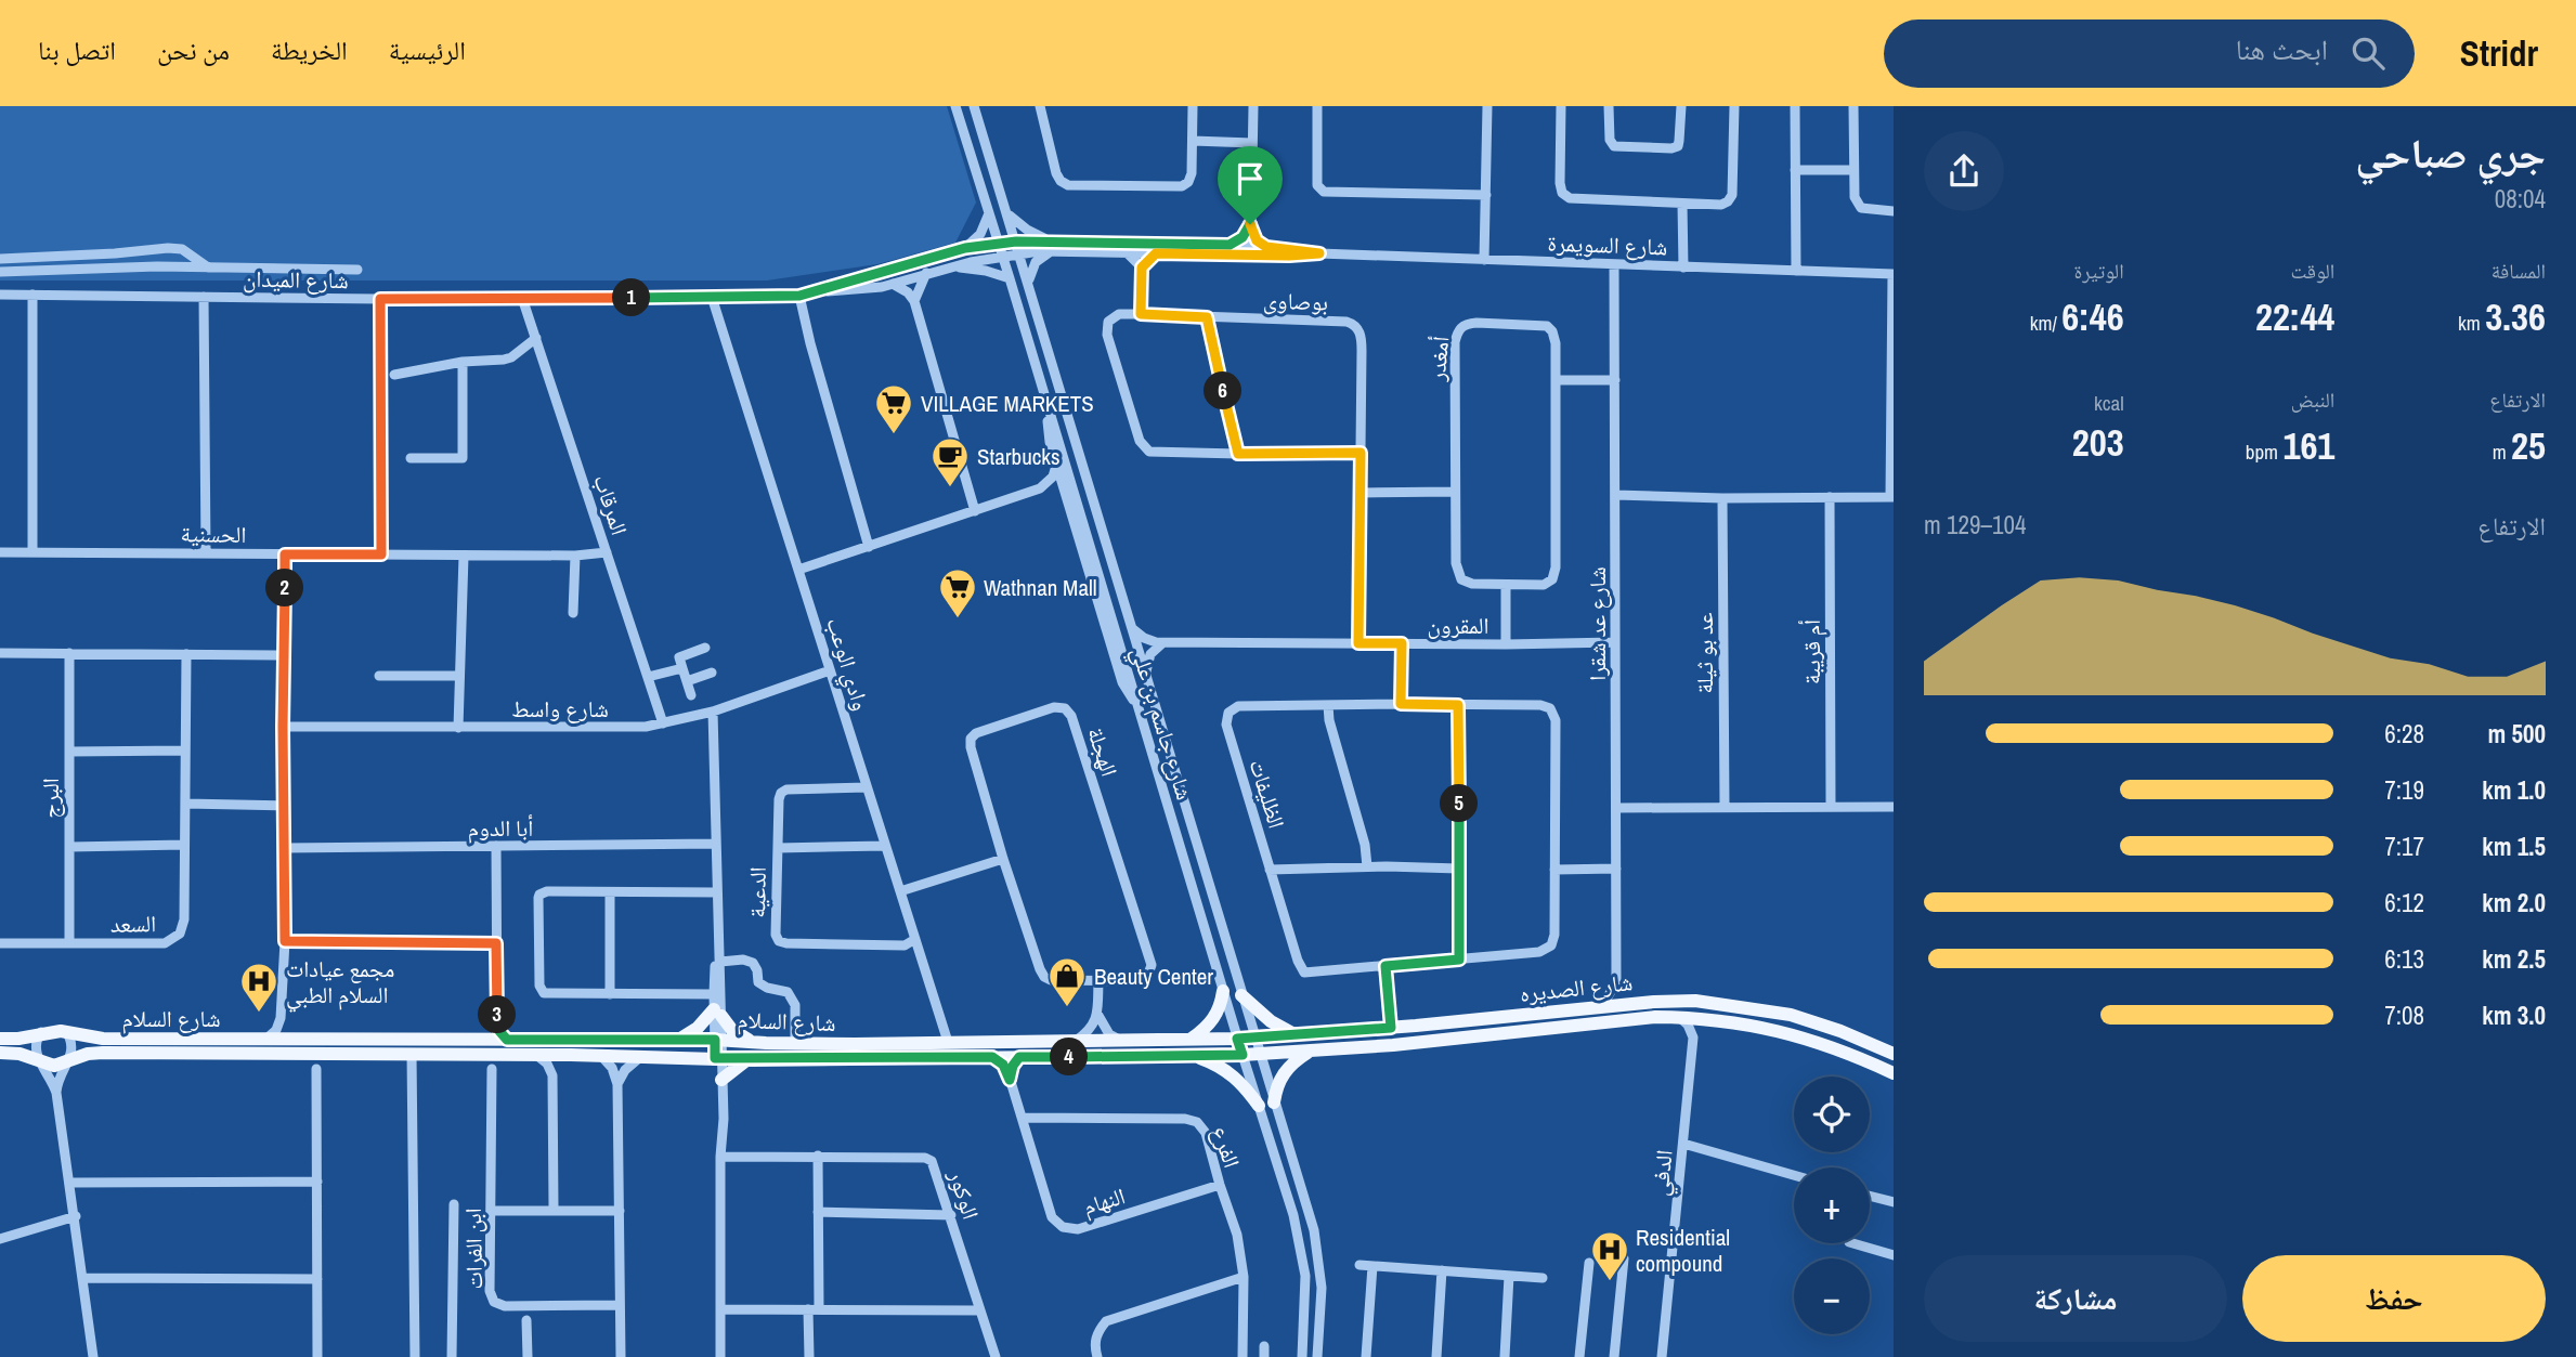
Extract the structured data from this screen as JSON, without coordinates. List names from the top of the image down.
{
  "streets": {
    "main road": ["شارع الصديره", "شارع السلام"],
    "street": [
      "شارع السويمرة",
      "شارع الميدان",
      "بوصاوى",
      "أمغدر",
      "المرقاب",
      "الحسنية",
      "شارع عد شقرا",
      "المقرون",
      "أم قريبة",
      "عد بو ثيلة",
      "وادي الوعب",
      "شارع واسط",
      "شارع جاسم بن علي",
      "الهجلة",
      "الظليفات",
      "البرج",
      "أبا الدوم",
      "الدعية",
      "السعد",
      "الفرع",
      "الدفي",
      "الوكور",
      "النهام",
      "ابن الفرات"
    ]
  },
  "crossings": [
    ["شارع السويمرة", "شارع الميدان"],
    ["شارع السويمرة", "شارع عد شقرا"],
    ["شارع السويمرة", "شارع جاسم بن علي"],
    ["شارع الميدان", "المرقاب"],
    ["شارع الميدان", "وادي الوعب"],
    ["شارع الميدان", "شارع جاسم بن علي"],
    ["بوصاوى", "المقرون"],
    ["المرقاب", "الحسنية"],
    ["المرقاب", "شارع واسط"],
    ["شارع عد شقرا", "المقرون"],
    ["المقرون", "شارع جاسم بن علي"],
    ["وادي الوعب", "شارع واسط"],
    ["وادي الوعب", "الدعية"],
    ["وادي الوعب", "شارع السلام"],
    ["شارع جاسم بن علي", "شارع الصديره"],
    ["شارع جاسم بن علي", "شارع السلام"],
    ["البرج", "السعد"],
    ["شارع الصديره", "شارع السلام"],
    ["شارع السلام", "النهام"],
    ["الفرع", "النهام"]
  ],
  "places": {
    "supermarket": ["VILLAGE MARKETS", "Wathnan Mall"],
    "cafe": ["Starbucks"],
    "shop": ["Beauty Center"],
    "hospital": ["مجمع عيادات السلام الطبي", "Residential compound"]
  },
  "page": {
    "header": "Stridr",
    "search": "ابحث هنا",
    "nav": [
      "الرئيسية",
      "الخريطة",
      "من نحن",
      "اتصل بنا"
    ],
    "heading": ["جري صباحي", "08:04"],
    "stats": [
      ["المسافة", "3.36 km"],
      ["الوقت", "22:44"],
      ["الوتيرة", "6:46 /km"],
      ["الارتفاع", "25 m"],
      ["النبض", "161 bpm"],
      ["kcal", "203"]
    ],
    "pins": [
      "1",
      "6",
      "2",
      "5",
      "3",
      "4"
    ],
    "chart": ["الارتفاع", "104–129 m"],
    "list": [
      {
        "name": "500 m",
        "note": "6:28"
      },
      {
        "name": "1.0 km",
        "note": "7:19"
      },
      {
        "name": "1.5 km",
        "note": "7:17"
      },
      {
        "name": "2.0 km",
        "note": "6:12"
      },
      {
        "name": "2.5 km",
        "note": "6:13"
      },
      {
        "name": "3.0 km",
        "note": "7:08"
      }
    ],
    "map_buttons": ["+", "−"],
    "buttons": ["حفظ", "مشاركة"]
  }
}
